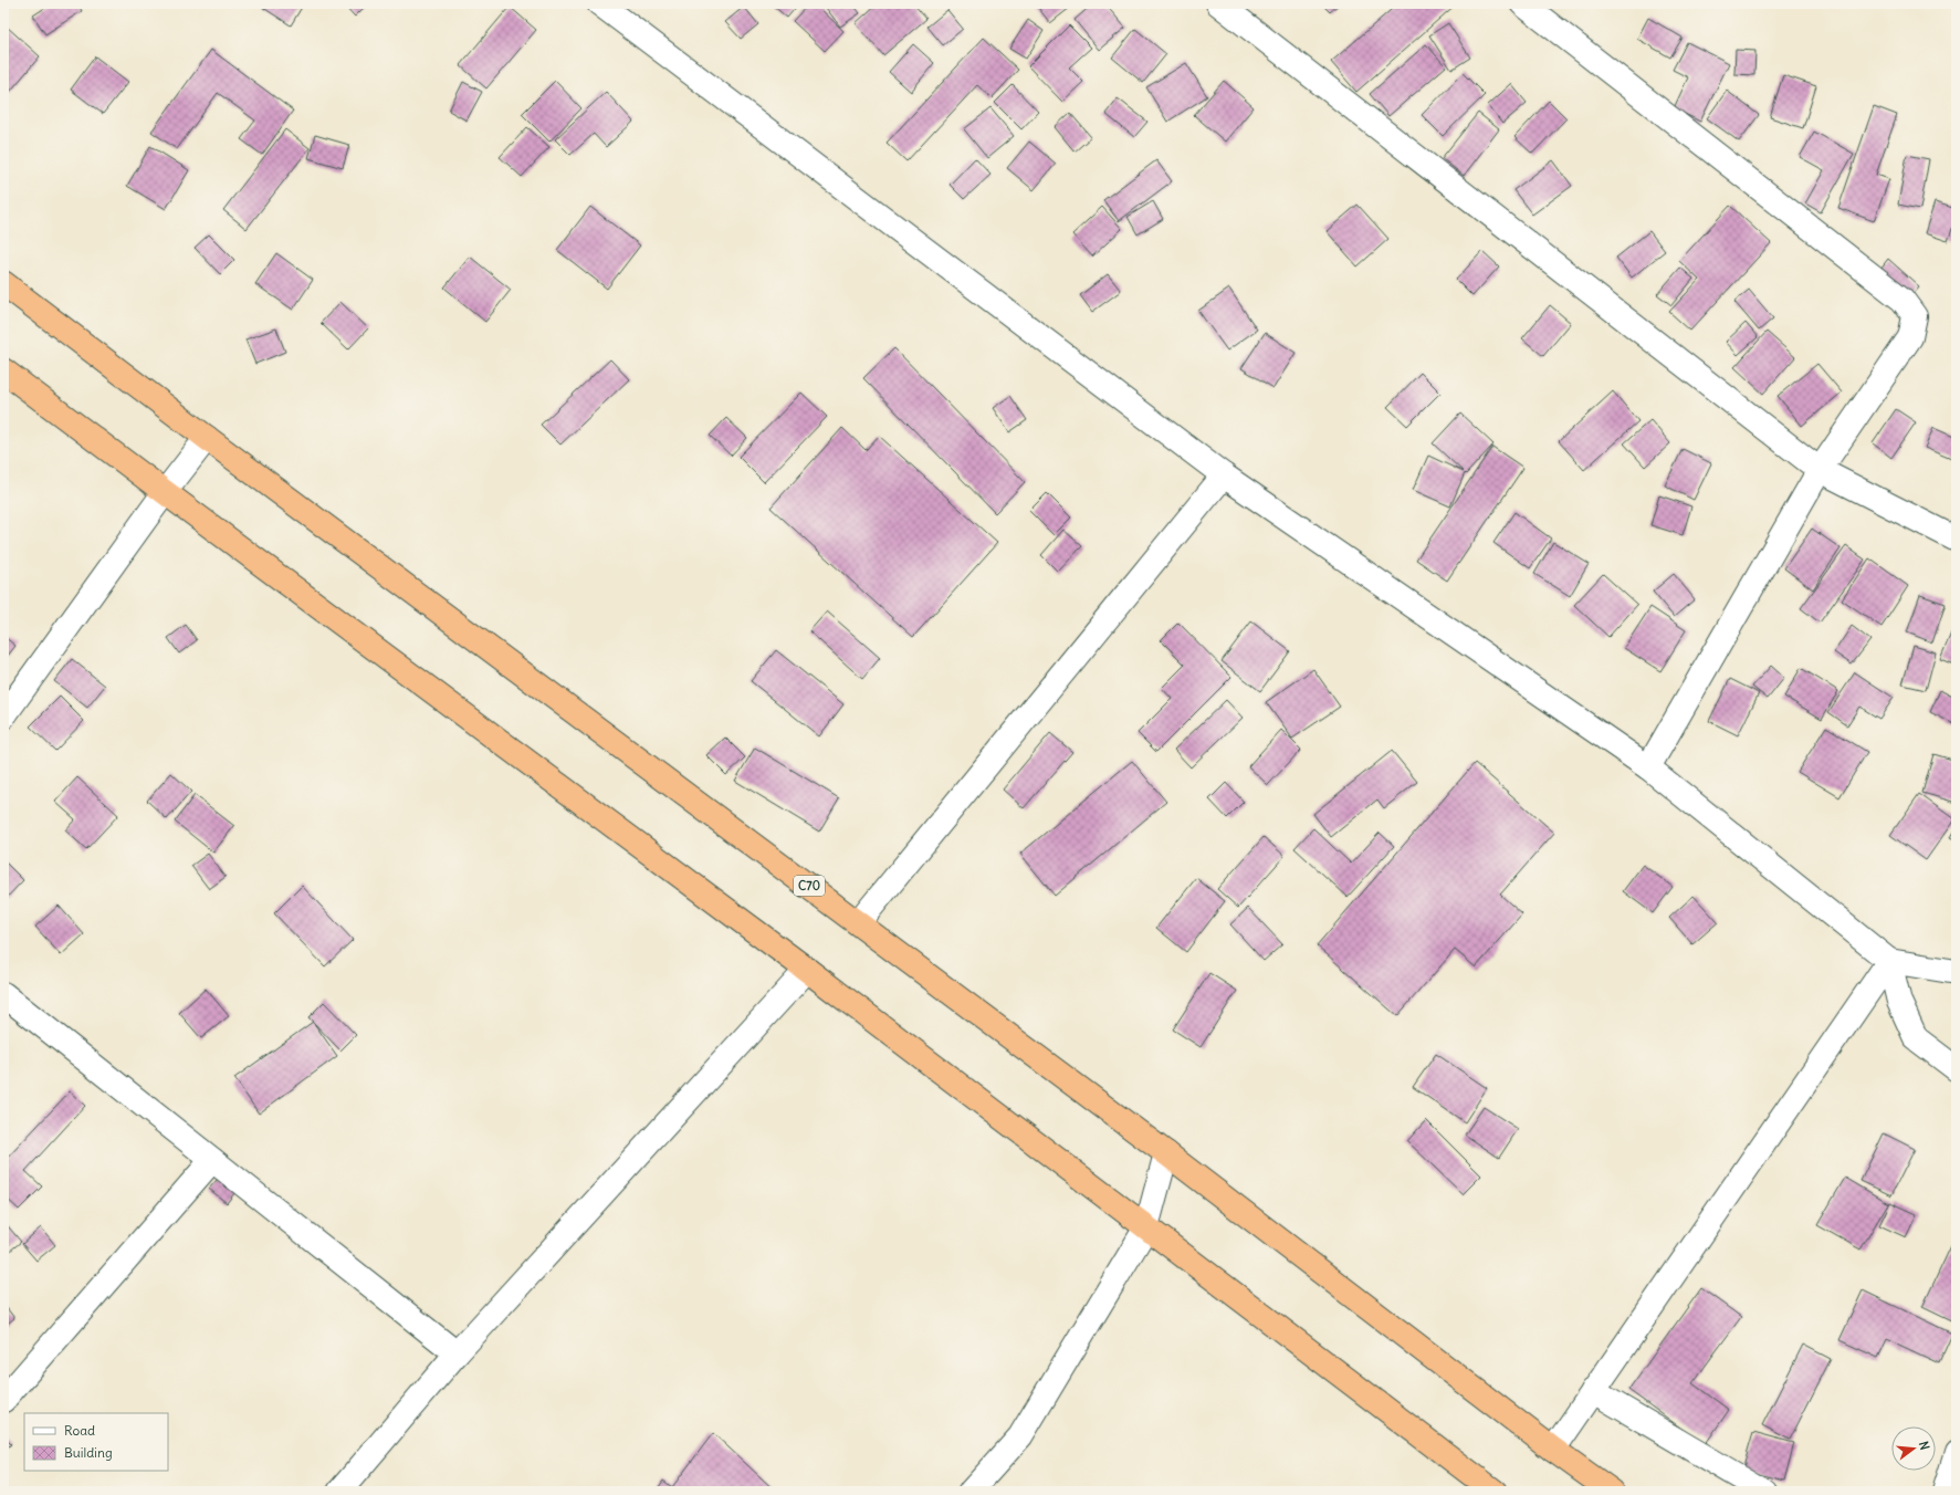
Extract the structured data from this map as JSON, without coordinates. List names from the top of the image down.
{
  "streets": {
    "highway": ["C70"]
  },
  "legend": ["Road", "Building"],
  "north": "right"
}
